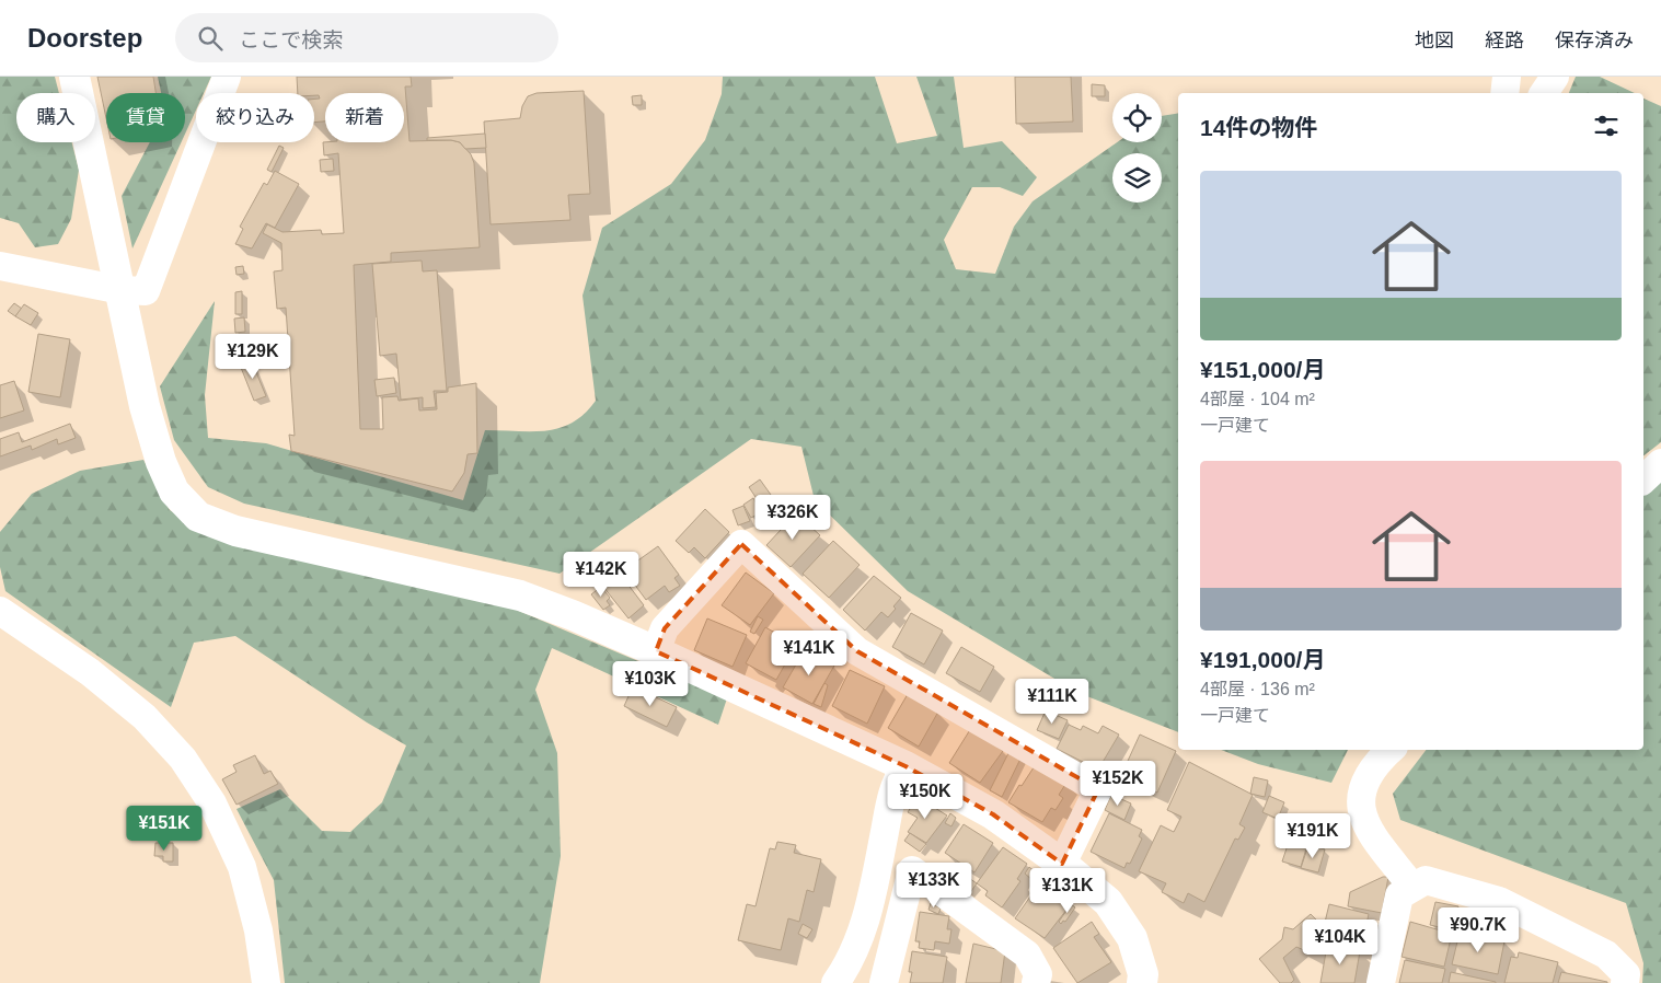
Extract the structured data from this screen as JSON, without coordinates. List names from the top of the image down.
{
  "page": {
    "header": "Doorstep",
    "search": "ここで検索",
    "nav": ["地図", "経路", "保存済み"],
    "chip": [
      "購入",
      "賃貸",
      "絞り込み",
      "新着"
    ],
    "heading": "14件の物件",
    "list": [
      {
        "name": "¥151,000/月",
        "note": "4部屋 · 104 m² · 一戸建て"
      },
      {
        "name": "¥191,000/月",
        "note": "4部屋 · 136 m² · 一戸建て"
      }
    ],
    "price": [
      "¥129K",
      "¥326K",
      "¥142K",
      "¥141K",
      "¥103K",
      "¥111K",
      "¥152K",
      "¥150K",
      "¥151K",
      "¥191K",
      "¥133K",
      "¥131K",
      "¥90.7K",
      "¥104K"
    ]
  }
}
